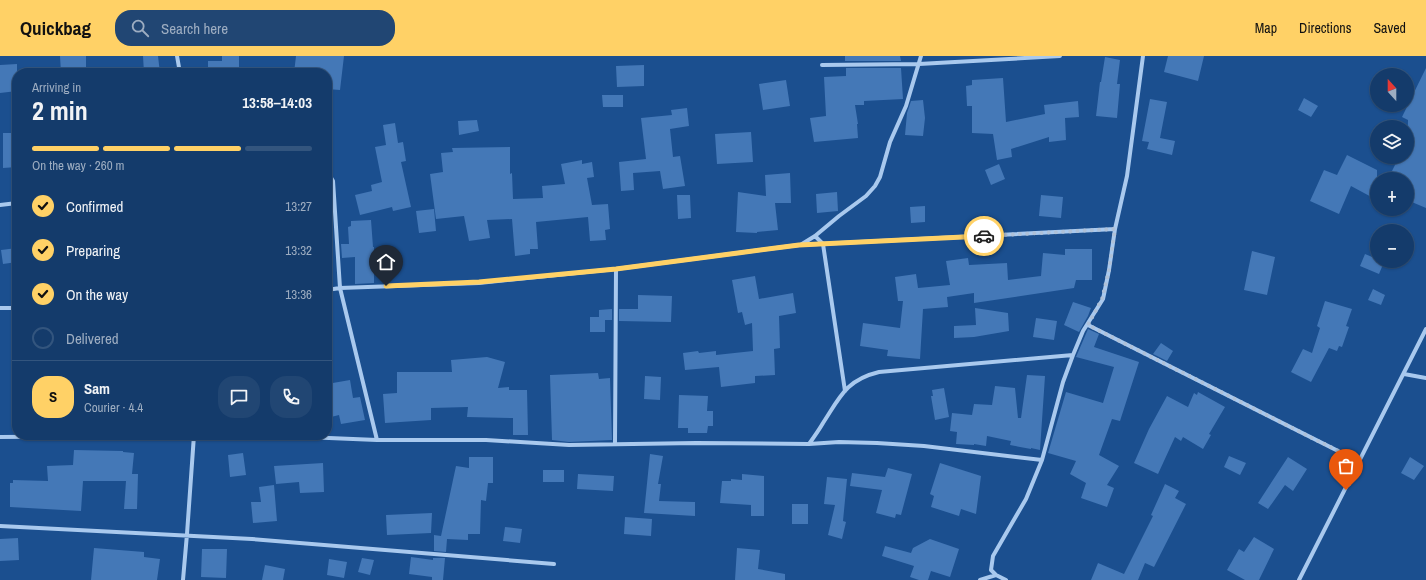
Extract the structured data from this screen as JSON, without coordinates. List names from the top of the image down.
{
  "north": "top",
  "page": {
    "header": "Quickbag",
    "search": "Search here",
    "nav": ["Map", "Directions", "Saved"],
    "map_buttons": ["+", "−"],
    "heading": ["2 min", "Arriving in", "13:58–14:03"],
    "panel": ["Sam", "Courier · 4.4"],
    "bar": "On the way · 260 m",
    "list": [
      ["Confirmed", "13:27"],
      ["Preparing", "13:32"],
      ["On the way", "13:36"],
      "Delivered"
    ],
    "round": "S"
  }
}
